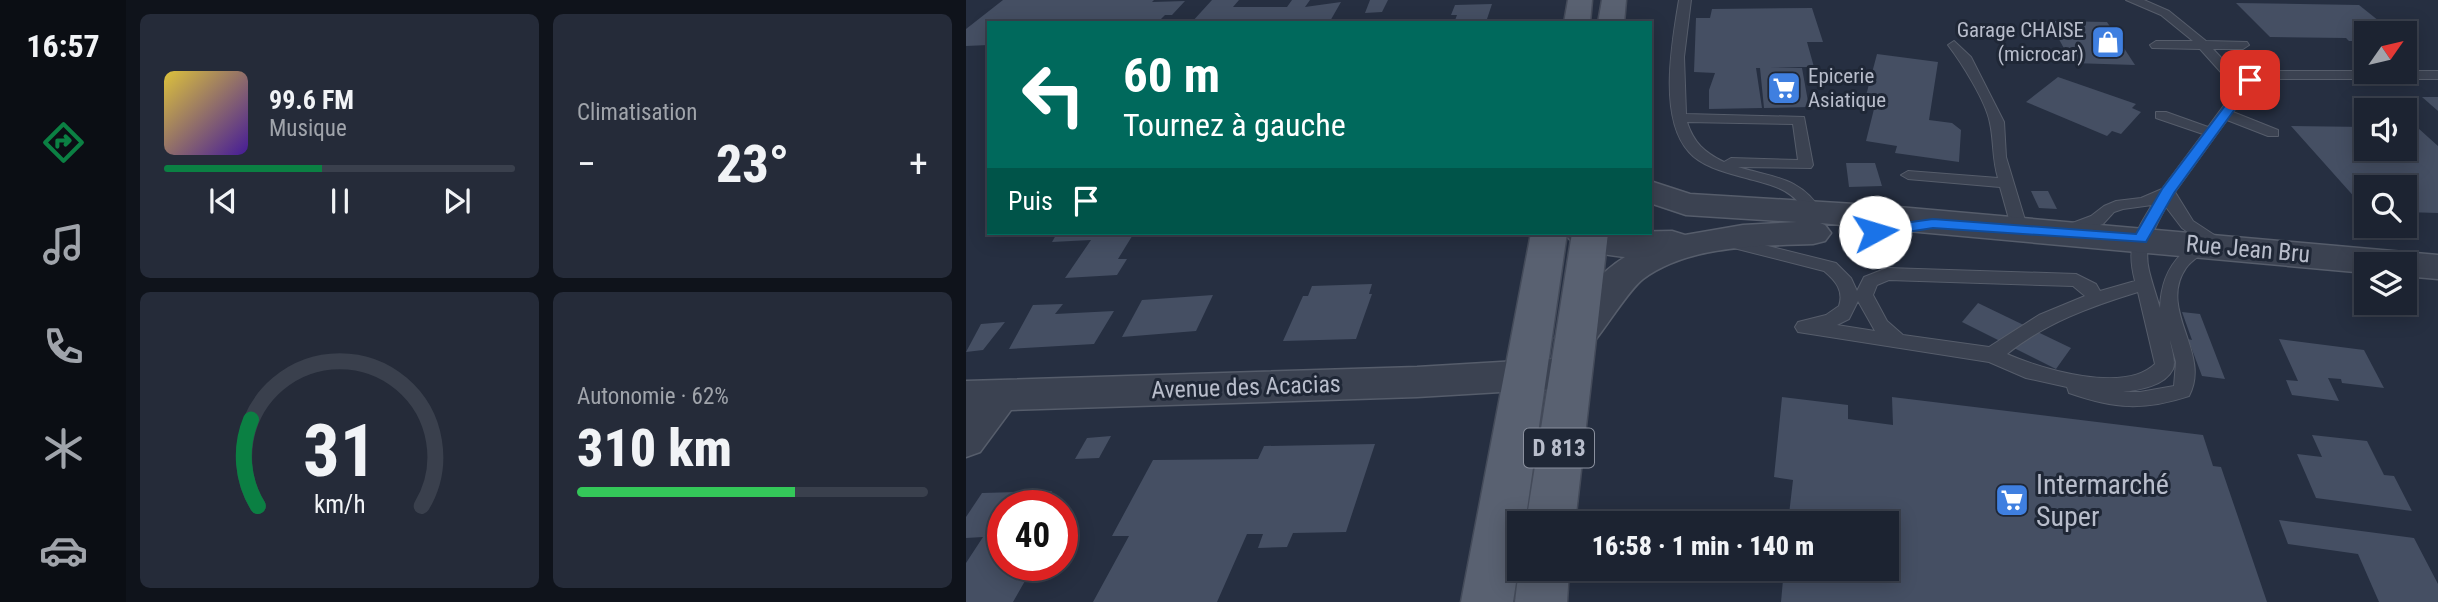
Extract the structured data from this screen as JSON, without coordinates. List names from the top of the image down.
{
  "streets": {
    "main road": ["D 813"],
    "street": ["Rue Jean Bru", "Avenue des Acacias"]
  },
  "crossings": [
    ["Rue Jean Bru", "Avenue des Acacias"],
    ["Rue Jean Bru", "D 813"],
    ["Avenue des Acacias", "D 813"]
  ],
  "places": {
    "shop": ["Garage CHAISE (microcar)"],
    "supermarket": ["Epicerie Asiatique", "Intermarché Super"]
  },
  "north": "top right",
  "page": {
    "tabs": "16:57",
    "tile": [
      "Climatisation",
      ["Autonomie · 62%", "310 km"]
    ],
    "turn": ["60 m", "Tournez à gauche"],
    "song": ["99.6 FM", "Musique"],
    "heat": ["−", "23°", "+"],
    "then": "Puis",
    "limit": "40",
    "trip": "16:58 · 1 min · 140 m",
    "gauge": ["31", "km/h"]
  }
}
